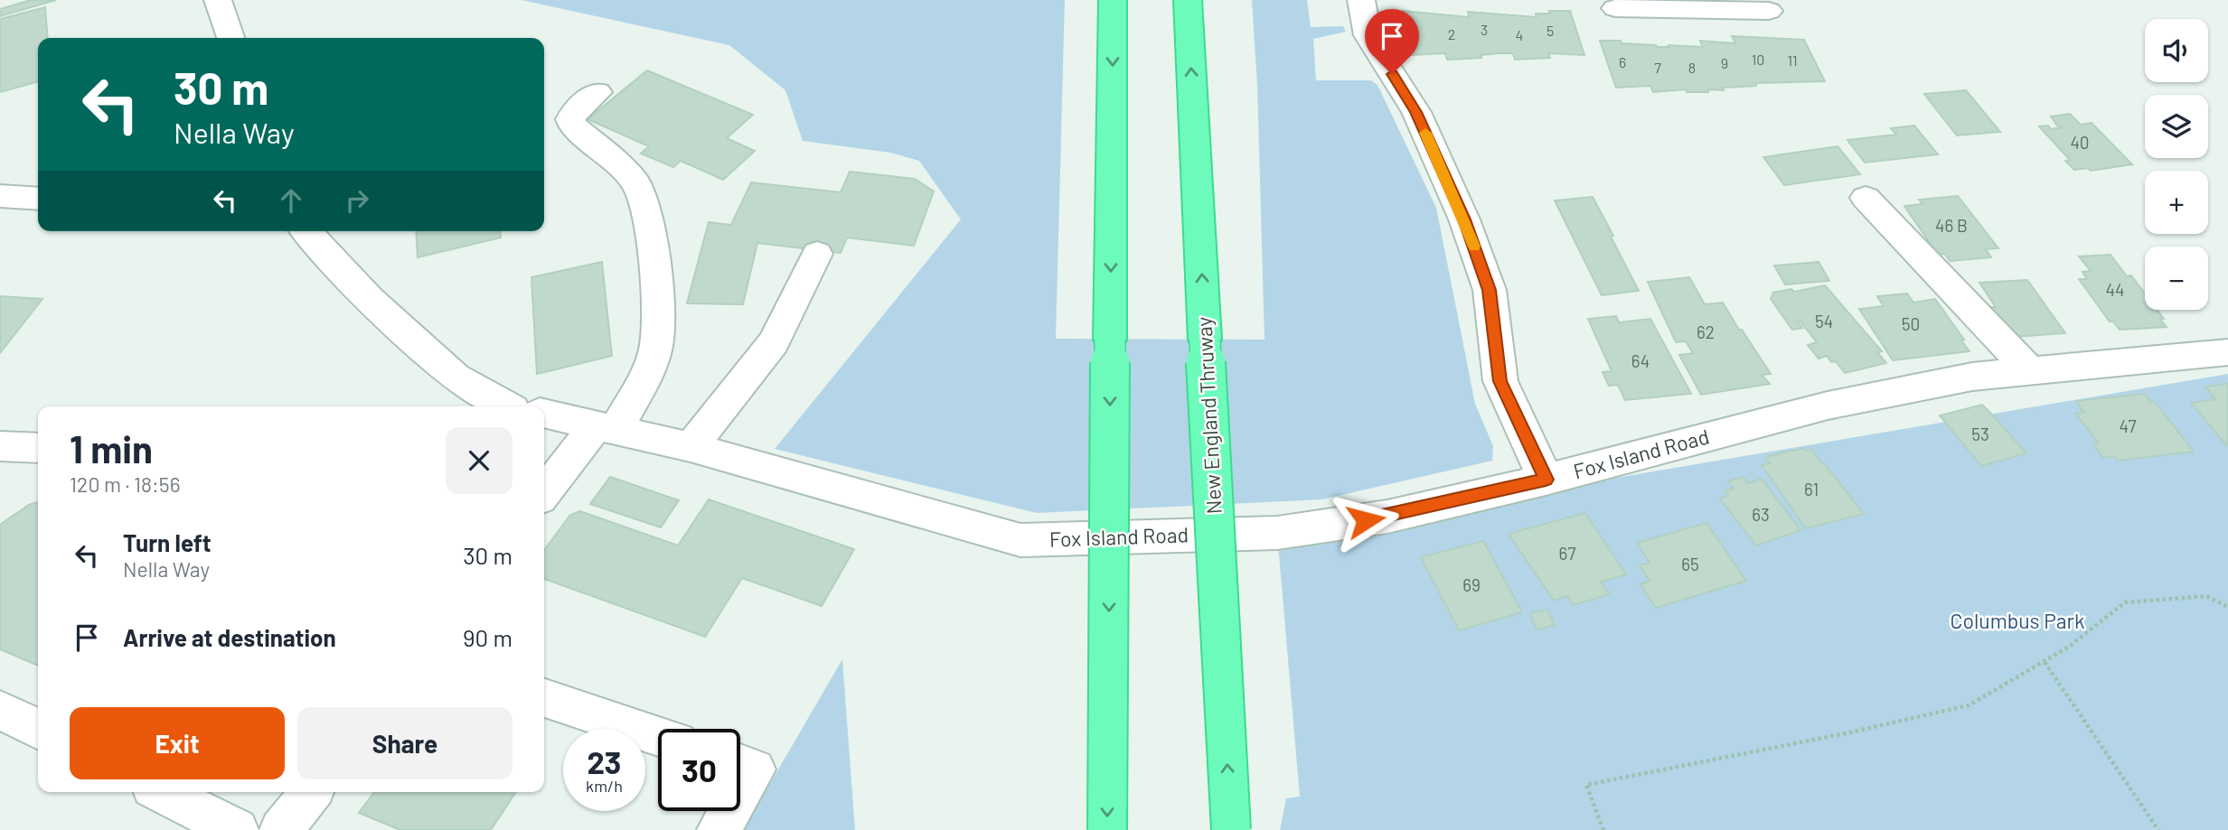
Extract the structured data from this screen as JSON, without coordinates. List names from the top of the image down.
{
  "streets": {
    "highway": ["New England Thruway"],
    "street": ["Fox Island Road"]
  },
  "parks": ["Columbus Park"],
  "house_numbers": [
    "3",
    "5",
    "2",
    "4",
    "10",
    "11",
    "6",
    "9",
    "7",
    "8",
    "40",
    "46 B",
    "44",
    "54",
    "50",
    "62",
    "64",
    "47",
    "53",
    "61",
    "63",
    "67",
    "65",
    "69"
  ],
  "page": {
    "map_buttons": ["+", "−"],
    "turn": ["30 m", "Nella Way"],
    "heading": ["1 min", "120 m · 18:56"],
    "list": [
      {
        "name": "Turn left",
        "note": "Nella Way",
        "value": "30 m"
      },
      {
        "name": "Arrive at destination",
        "value": "90 m"
      }
    ],
    "buttons": ["Exit", "Share"],
    "speed": "23 km/h",
    "limit": "30"
  }
}
